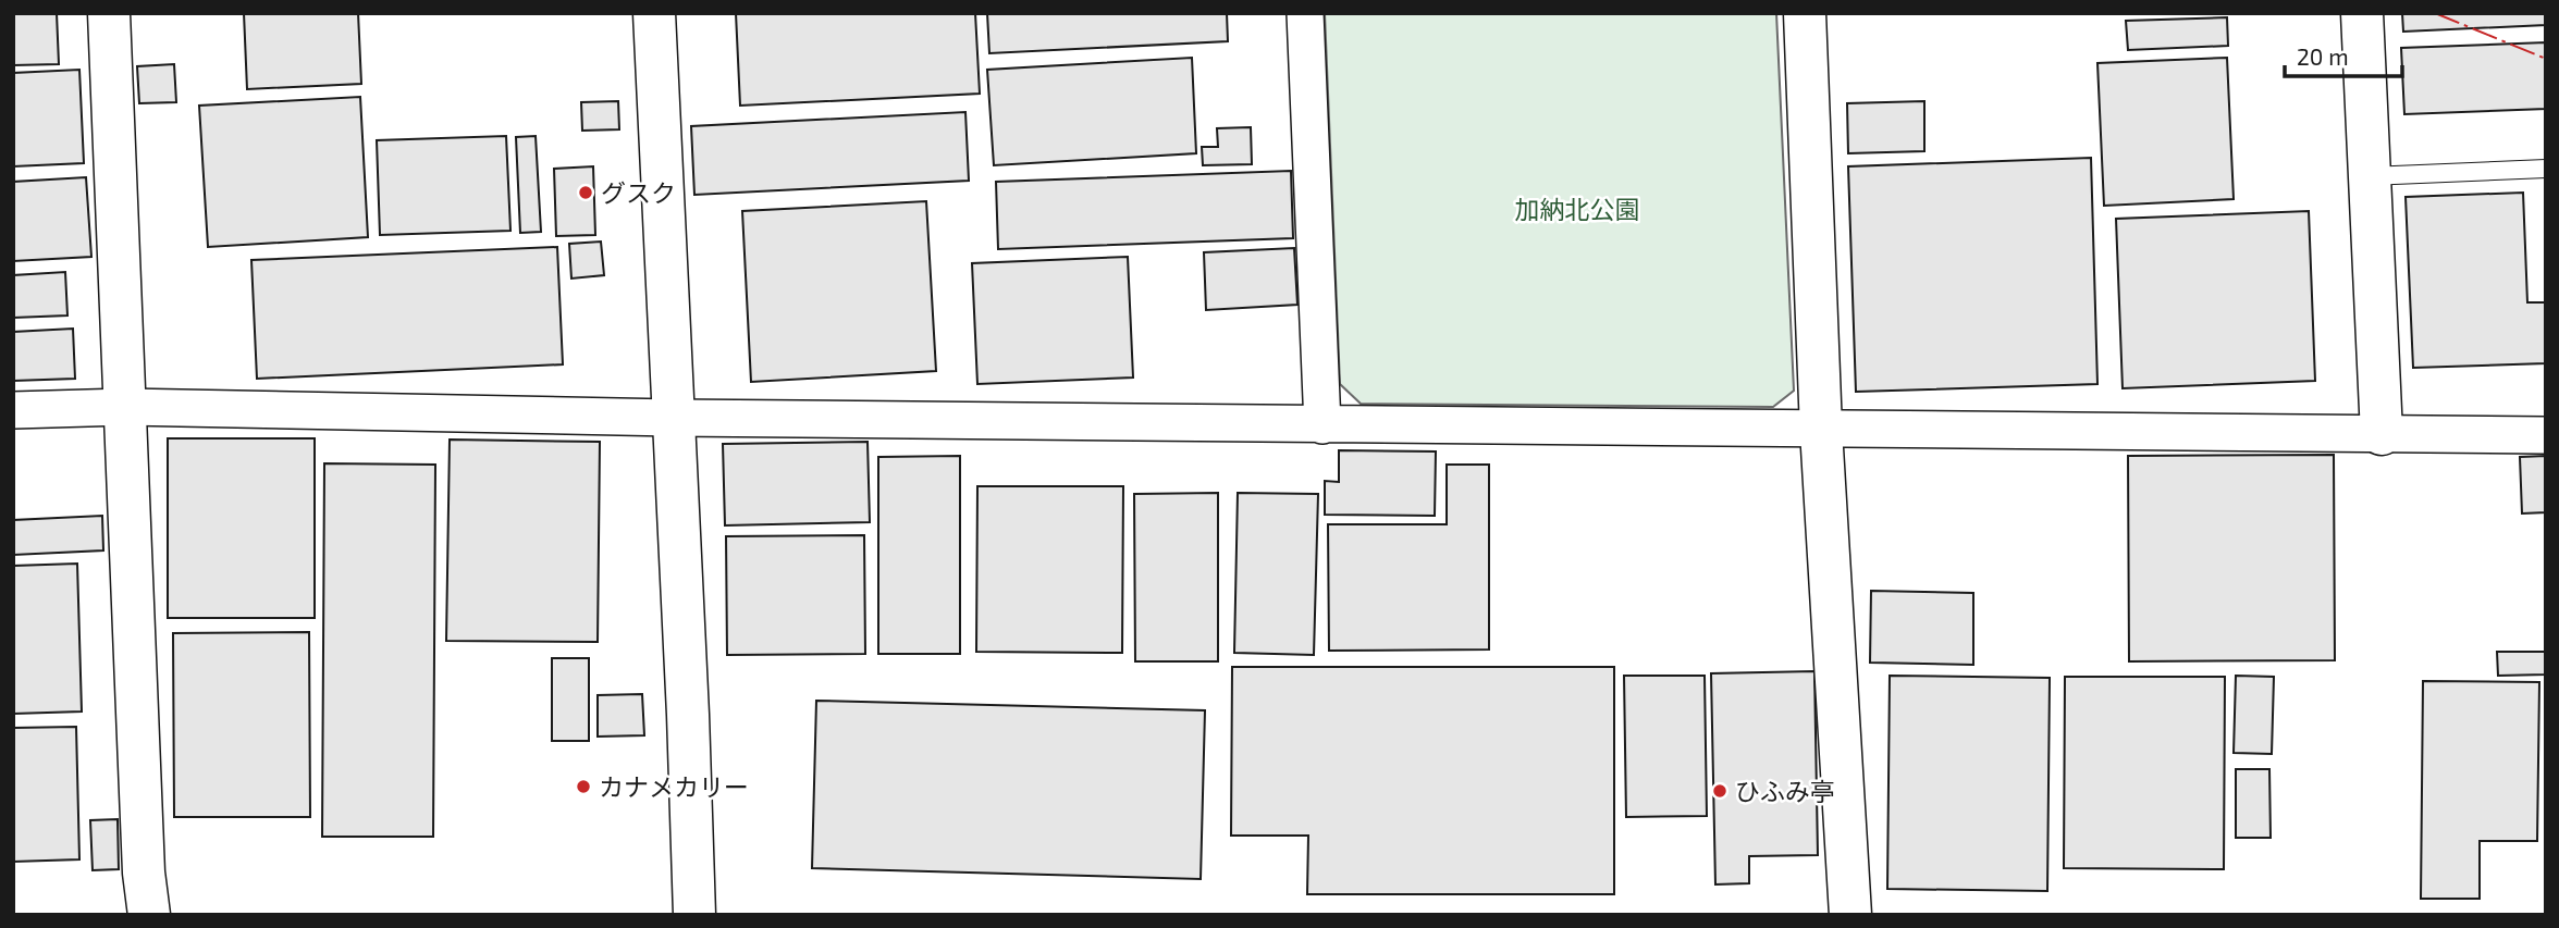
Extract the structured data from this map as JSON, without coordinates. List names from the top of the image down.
{
  "parks": ["加納北公園"],
  "places": ["グスク", "カナメカリー", "ひふみ亭"],
  "scale_bar": "20 m"
}
